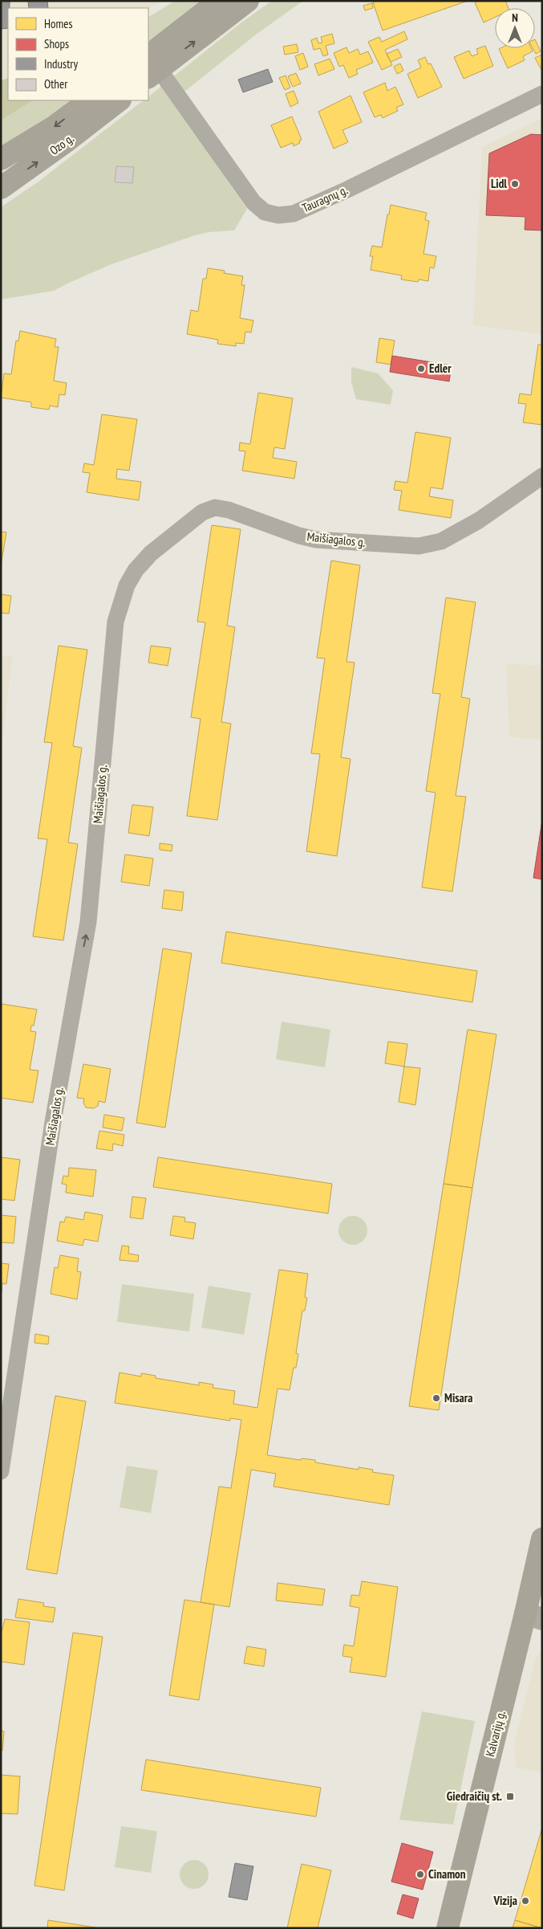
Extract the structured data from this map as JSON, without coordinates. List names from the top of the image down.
{
  "streets": {
    "main road": ["Ozo g.", "Kalvarijų g."],
    "street": ["Tauragnų g.", "Maišiagalos g."]
  },
  "one_way": ["Maišiagalos g."],
  "places": {
    "other": [
      "Lidl",
      "Edler",
      "Misara",
      "Cinamon",
      "Vizija"
    ],
    "transit": ["Giedraičių st."]
  },
  "legend": [
    "Homes",
    "Shops",
    "Industry",
    "Other"
  ],
  "north": "top"
}
